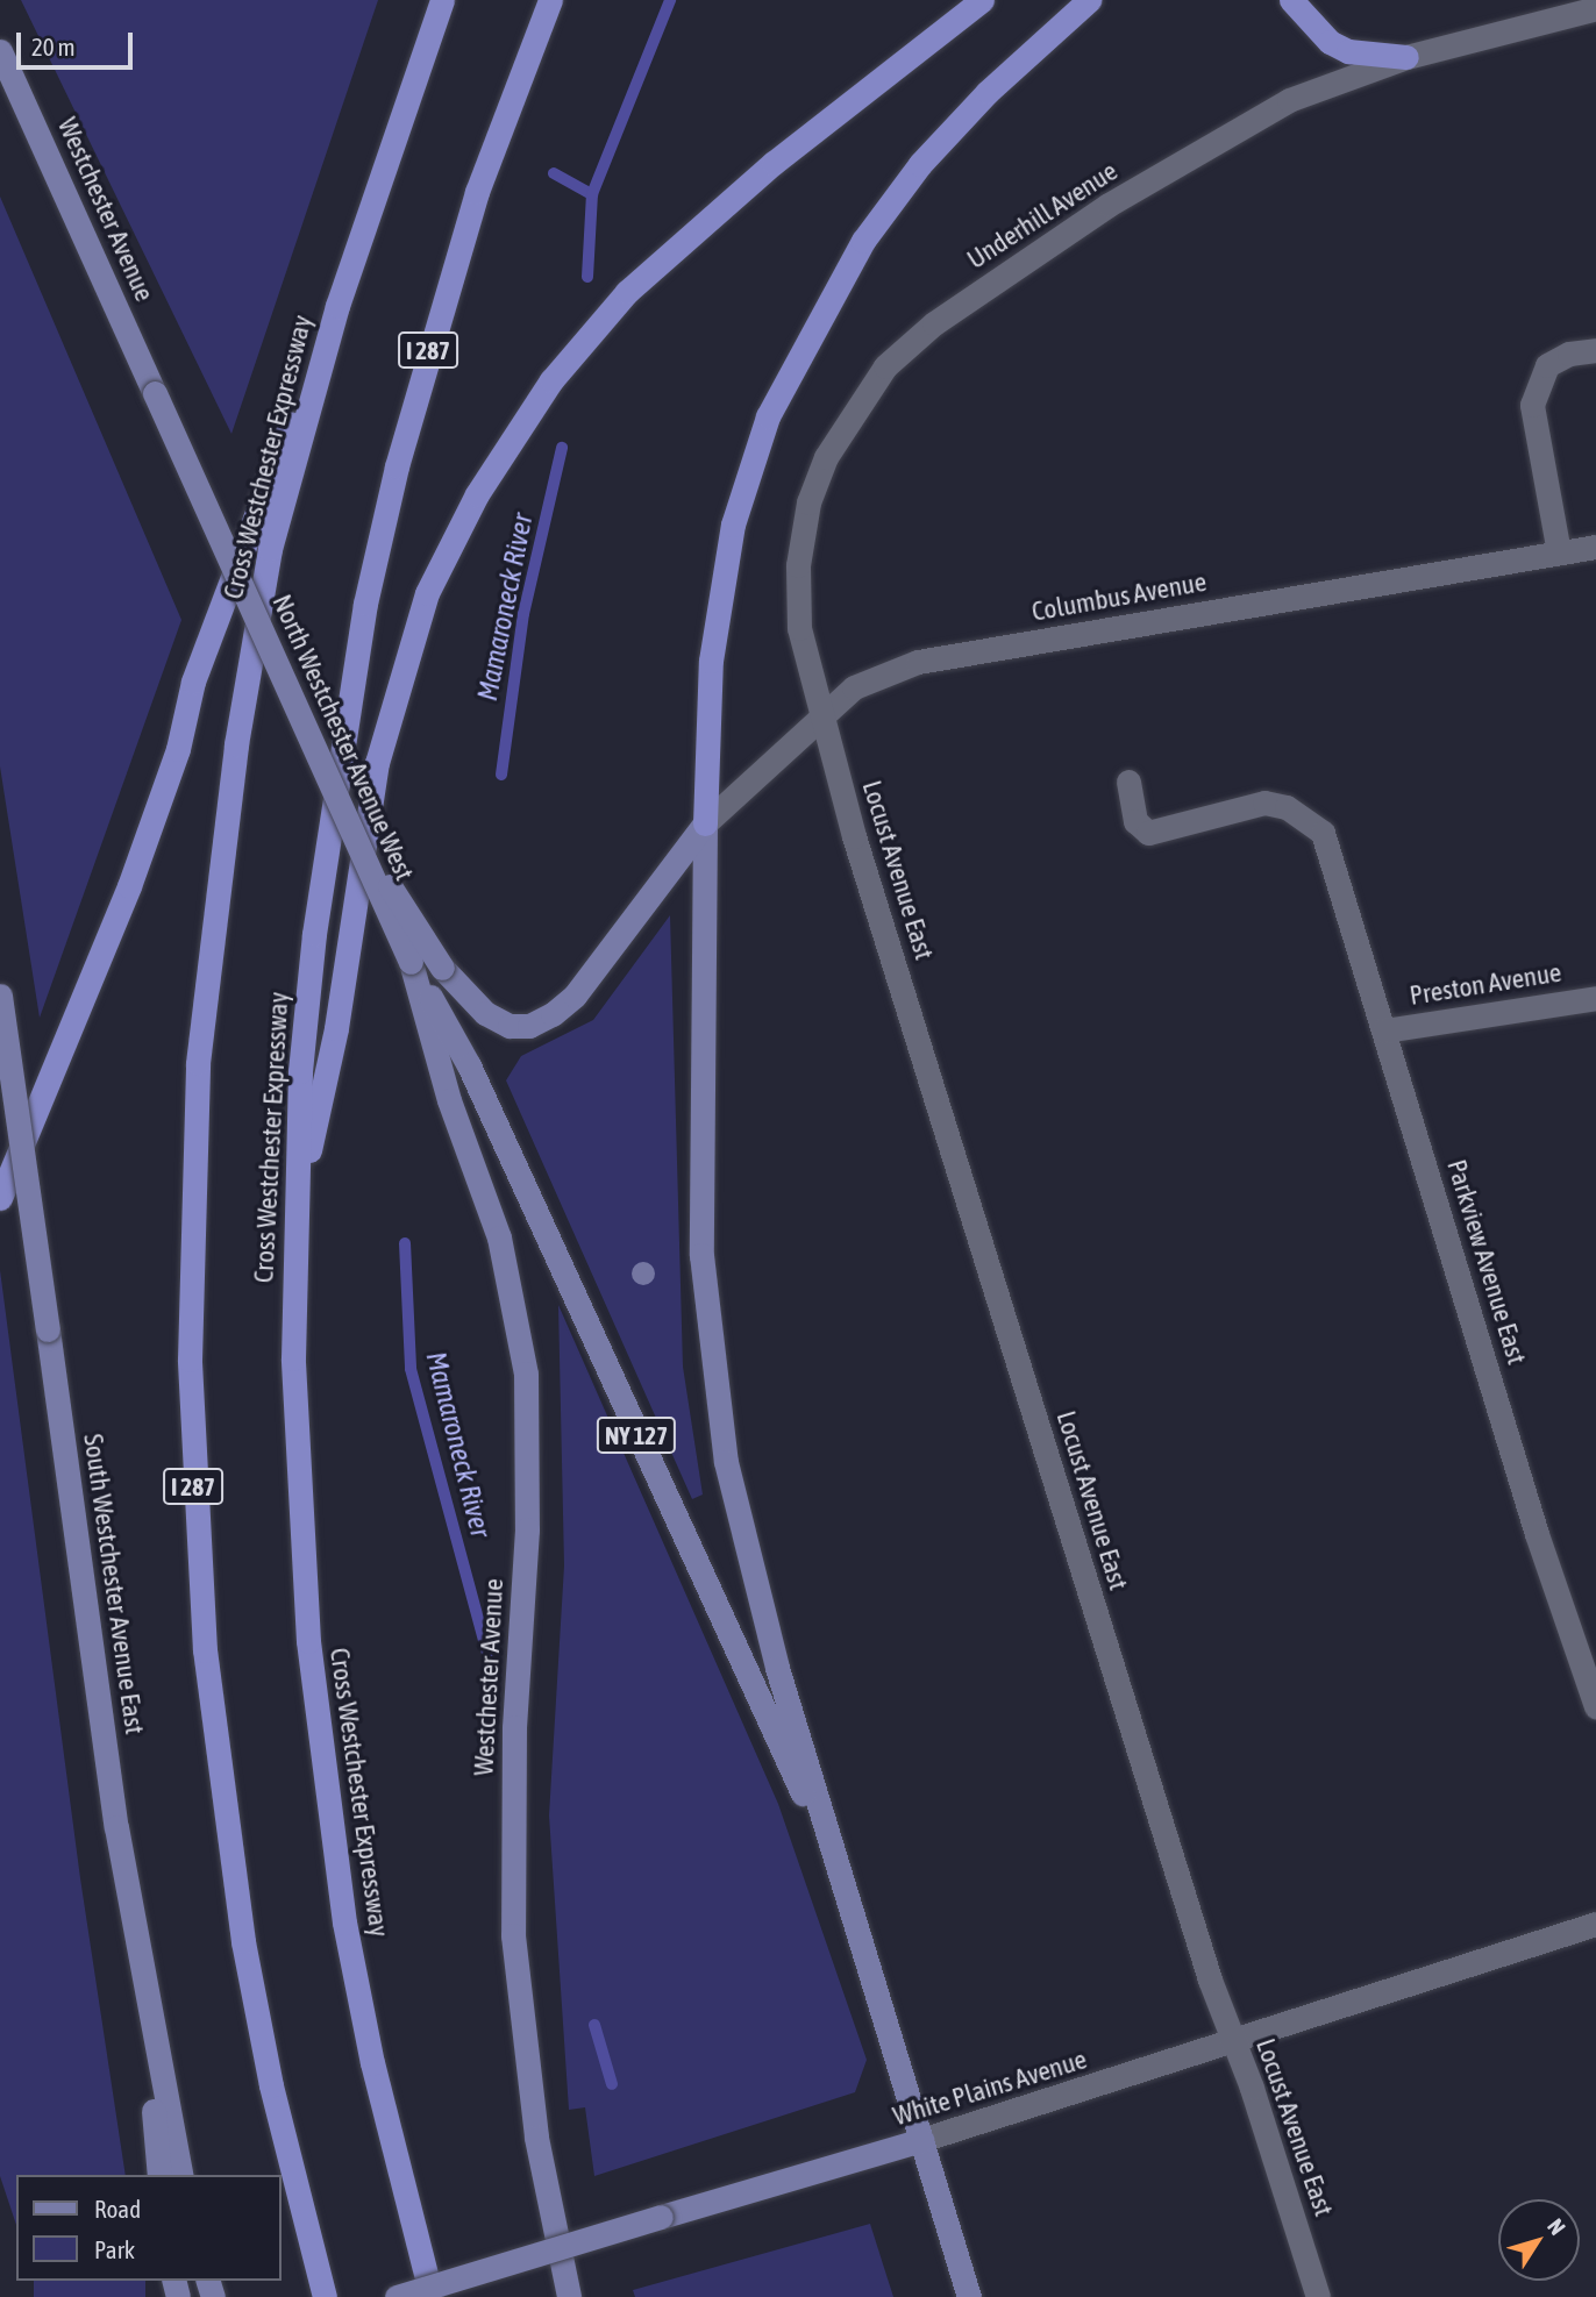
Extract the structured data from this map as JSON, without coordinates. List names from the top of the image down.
{
  "streets": {
    "highway": ["I 287", "Cross Westchester Expressway"],
    "main road": [
      "Westchester Avenue",
      "North Westchester Avenue West",
      "NY 127",
      "South Westchester Avenue East",
      "White Plains Avenue"
    ],
    "street": [
      "Underhill Avenue",
      "Columbus Avenue",
      "Locust Avenue East",
      "Preston Avenue",
      "Parkview Avenue East"
    ]
  },
  "crossings": [
    ["Westchester Avenue", "North Westchester Avenue West"],
    ["Westchester Avenue", "NY 127"],
    ["Underhill Avenue", "Columbus Avenue"],
    ["Underhill Avenue", "Locust Avenue East"],
    ["Columbus Avenue", "Locust Avenue East"],
    ["North Westchester Avenue West", "NY 127"],
    ["Locust Avenue East", "White Plains Avenue"],
    ["Preston Avenue", "Parkview Avenue East"],
    ["NY 127", "White Plains Avenue"]
  ],
  "water": ["Mamaroneck River"],
  "legend": ["Road", "Park"],
  "scale_bar": "20 m",
  "north": "top right"
}
